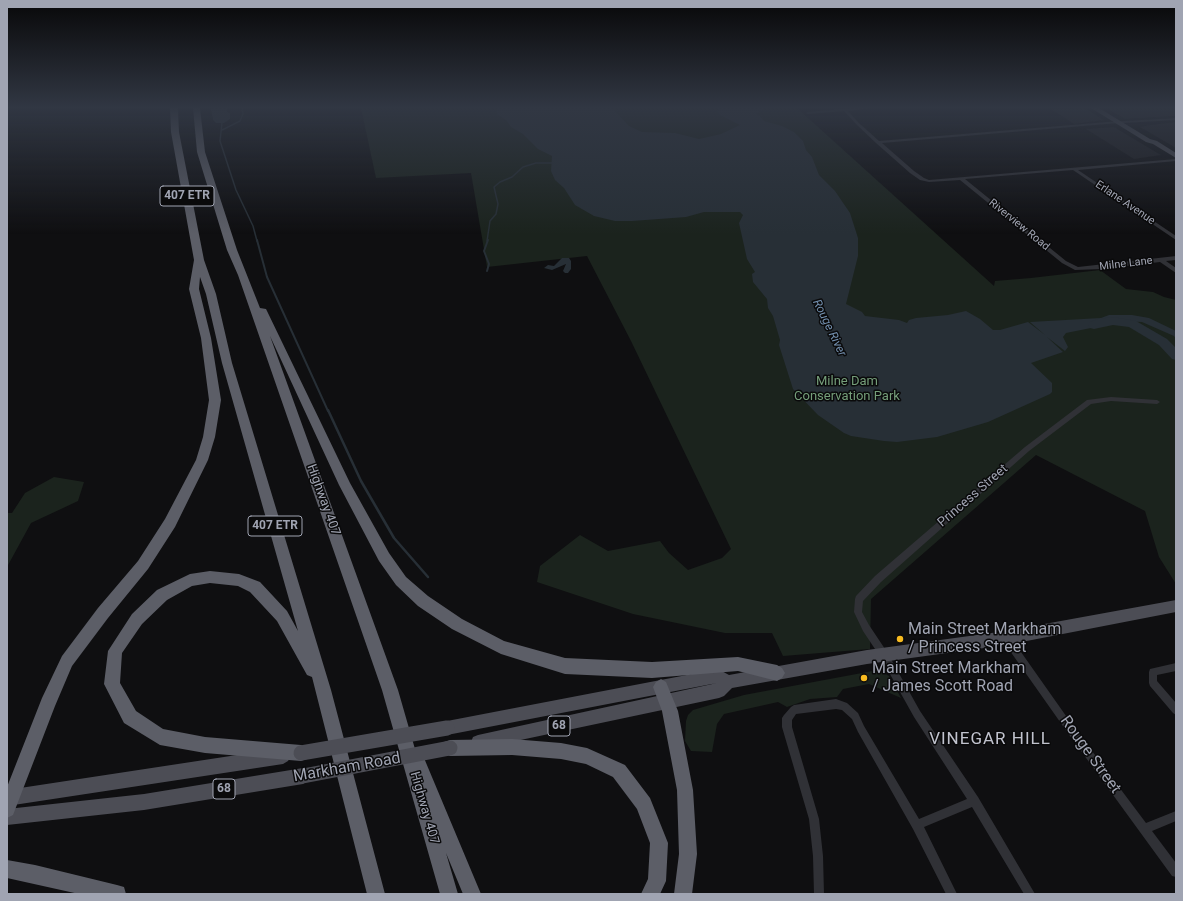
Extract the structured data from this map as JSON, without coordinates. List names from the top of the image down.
{
  "streets": {
    "highway": ["407 ETR", "Highway 407"],
    "main road": ["68", "Markham Road"],
    "street": [
      "Erlane Avenue",
      "Riverview Road",
      "Milne Lane",
      "Princess Street",
      "Rouge Street"
    ]
  },
  "crossings": [
    ["Riverview Road", "Milne Lane"],
    ["Princess Street", "68"],
    ["68", "Markham Road"]
  ],
  "districts": ["VINEGAR HILL"],
  "water": ["Rouge River"],
  "parks": ["Milne Dam Conservation Park"],
  "places": ["Main Street Markham / Princess Street", "Main Street Markham / James Scott Road"]
}
